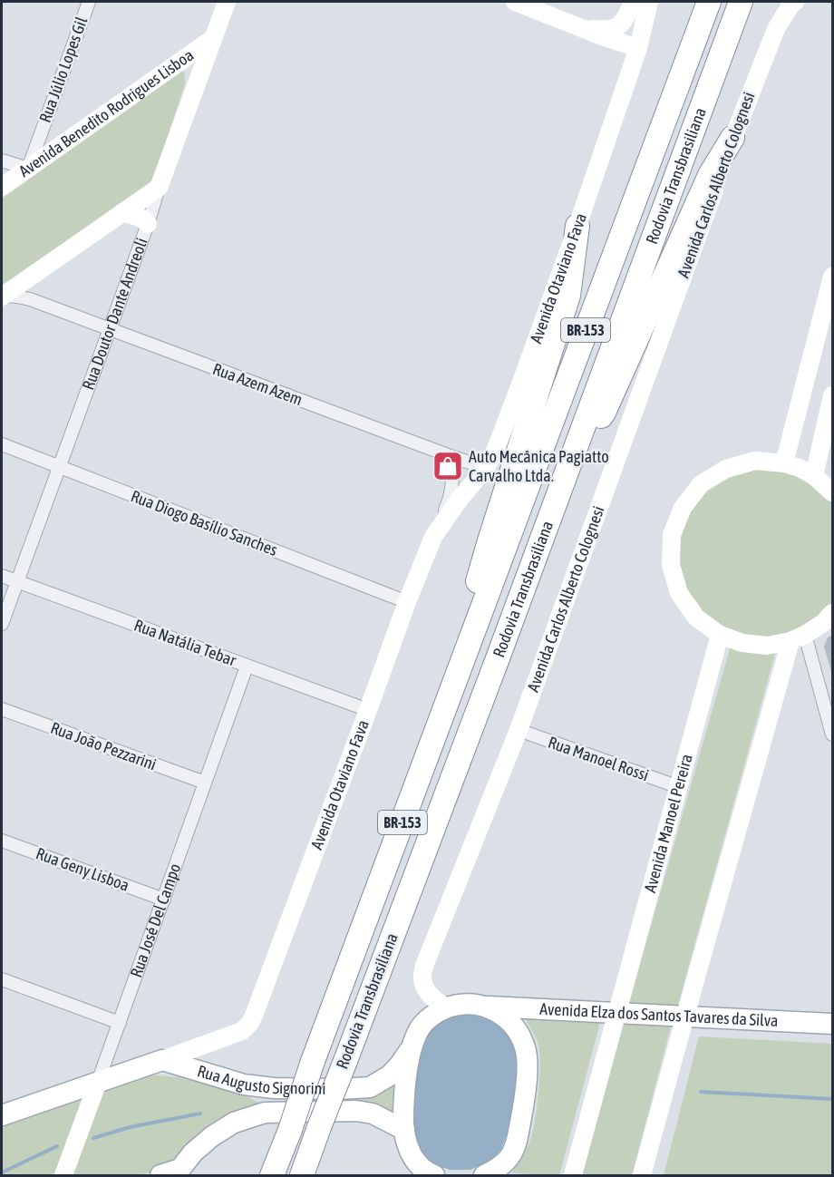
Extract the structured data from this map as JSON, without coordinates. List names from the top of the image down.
{
  "streets": {
    "highway": ["Rodovia Transbrasiliana", "BR-153"],
    "main road": ["Avenida Elza dos Santos Tavares da Silva", "Rua Augusto Signorini"],
    "street": [
      "Rua Júlio Lopes Gil",
      "Avenida Benedito Rodrigues Lisboa",
      "Avenida Carlos Alberto Colognesi",
      "Avenida Otaviano Fava",
      "Rua Doutor Dante Andreoli",
      "Rua Azem Azem",
      "Rua Diogo Basílio Sanches",
      "Rua Natália Tebar",
      "Rua João Pezzarini",
      "Rua Manoel Rossi",
      "Avenida Manoel Pereira",
      "Rua Geny Lisboa",
      "Rua José Del Campo"
    ]
  },
  "crossings": [
    ["Rua Júlio Lopes Gil", "Avenida Benedito Rodrigues Lisboa"],
    ["Avenida Benedito Rodrigues Lisboa", "Rua Doutor Dante Andreoli"],
    ["Avenida Carlos Alberto Colognesi", "Rua Manoel Rossi"],
    ["Avenida Carlos Alberto Colognesi", "Avenida Elza dos Santos Tavares da Silva"],
    ["Avenida Otaviano Fava", "Rua Azem Azem"],
    ["Avenida Otaviano Fava", "Rua Diogo Basílio Sanches"],
    ["Avenida Otaviano Fava", "Rua Natália Tebar"],
    ["Avenida Otaviano Fava", "Rua Augusto Signorini"],
    ["Rua Doutor Dante Andreoli", "Rua Azem Azem"],
    ["Rua Doutor Dante Andreoli", "Rua Diogo Basílio Sanches"],
    ["Rua Doutor Dante Andreoli", "Rua Natália Tebar"],
    ["Rua Natália Tebar", "Rua José Del Campo"],
    ["Rua João Pezzarini", "Rua José Del Campo"],
    ["Rua Manoel Rossi", "Avenida Manoel Pereira"],
    ["Avenida Manoel Pereira", "Avenida Elza dos Santos Tavares da Silva"],
    ["Rua Geny Lisboa", "Rua José Del Campo"]
  ],
  "places": {
    "shop": ["Auto Mecânica Pagiatto Carvalho Ltda."]
  }
}
